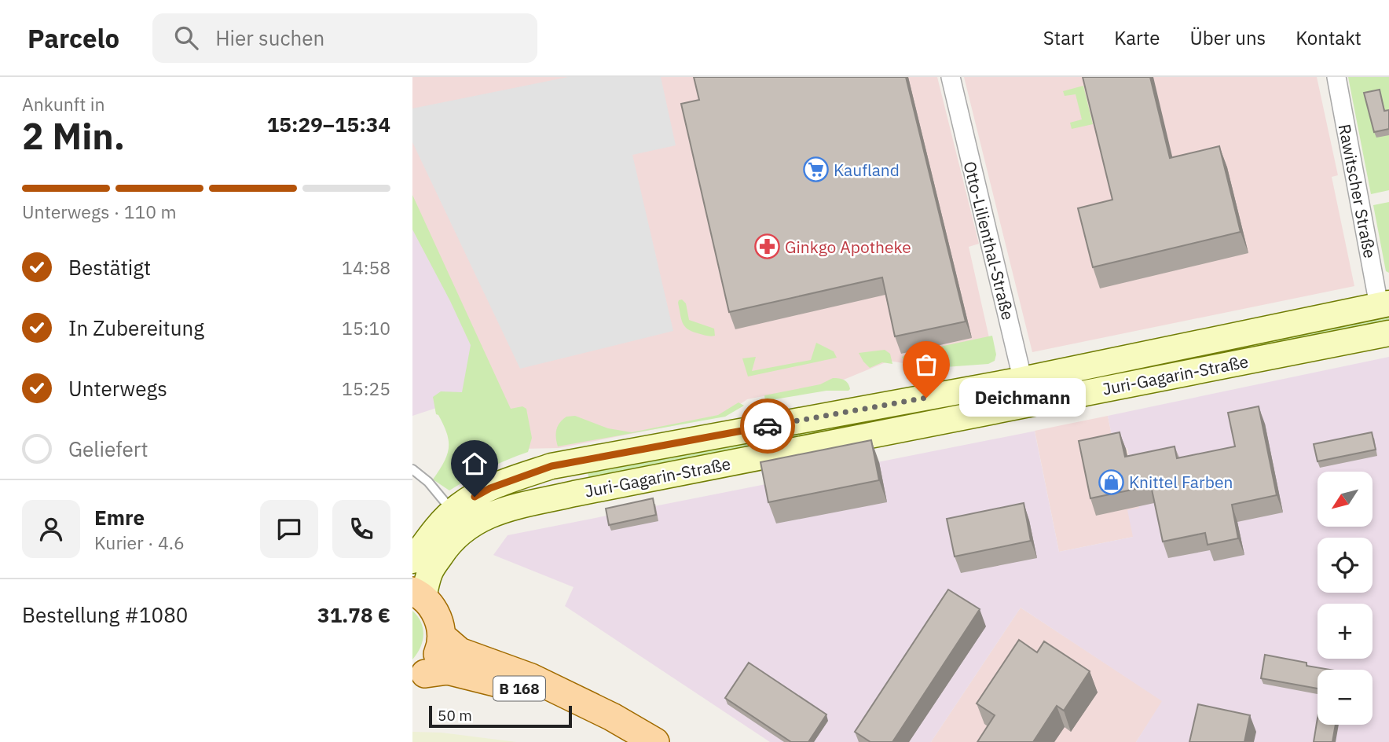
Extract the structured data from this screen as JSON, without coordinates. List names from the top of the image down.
{
  "streets": {
    "main road": ["B 168"],
    "street": ["Rawitscher Straße", "Otto-Lilienthal-Straße", "Juri-Gagarin-Straße"]
  },
  "crossings": [
    ["Rawitscher Straße", "Juri-Gagarin-Straße"],
    ["Otto-Lilienthal-Straße", "Juri-Gagarin-Straße"]
  ],
  "places": {
    "supermarket": ["Kaufland"],
    "pharmacy": ["Ginkgo Apotheke"],
    "other": ["Deichmann"],
    "shop": ["Knittel Farben"]
  },
  "scale_bar": "50 m",
  "north": "bottom left",
  "page": {
    "header": "Parcelo",
    "search": "Hier suchen",
    "nav": [
      "Start",
      "Karte",
      "Über uns",
      "Kontakt"
    ],
    "heading": ["2 Min.", "Ankunft in", "15:29–15:34"],
    "panel": [
      "Emre",
      "Kurier · 4.6",
      "Bestellung #1080",
      "31.78 €"
    ],
    "bar": "Unterwegs · 110 m",
    "list": [
      ["Bestätigt", "14:58"],
      ["In Zubereitung", "15:10"],
      ["Unterwegs", "15:25"],
      "Geliefert"
    ],
    "bubble": "Deichmann",
    "map_buttons": ["+", "−"],
    "scale": "50 m"
  }
}
